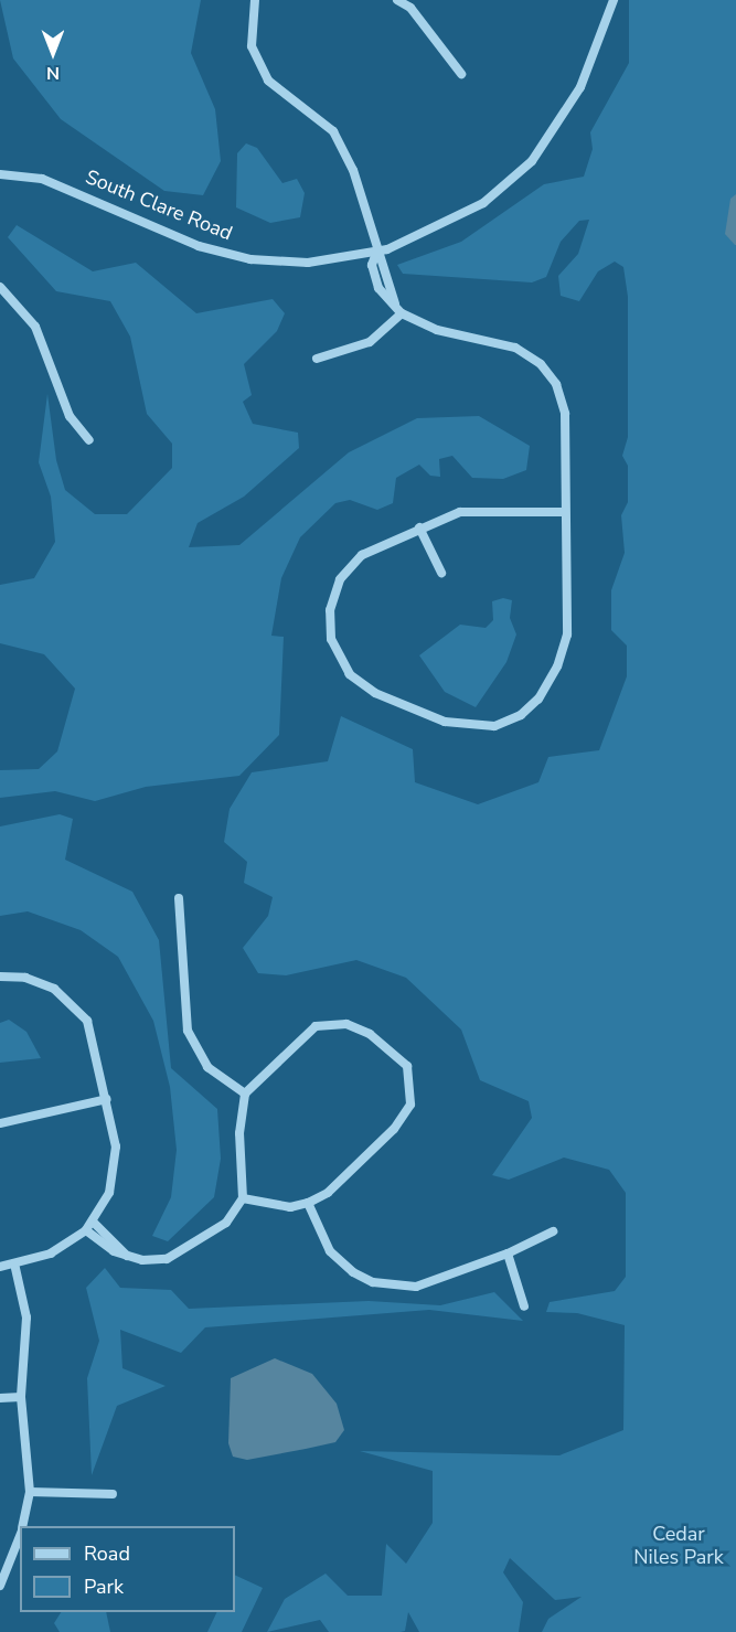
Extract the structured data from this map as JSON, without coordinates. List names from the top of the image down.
{
  "streets": {
    "street": ["South Clare Road"]
  },
  "parks": ["Cedar Niles Park"],
  "legend": ["Road", "Park"],
  "north": "bottom"
}
